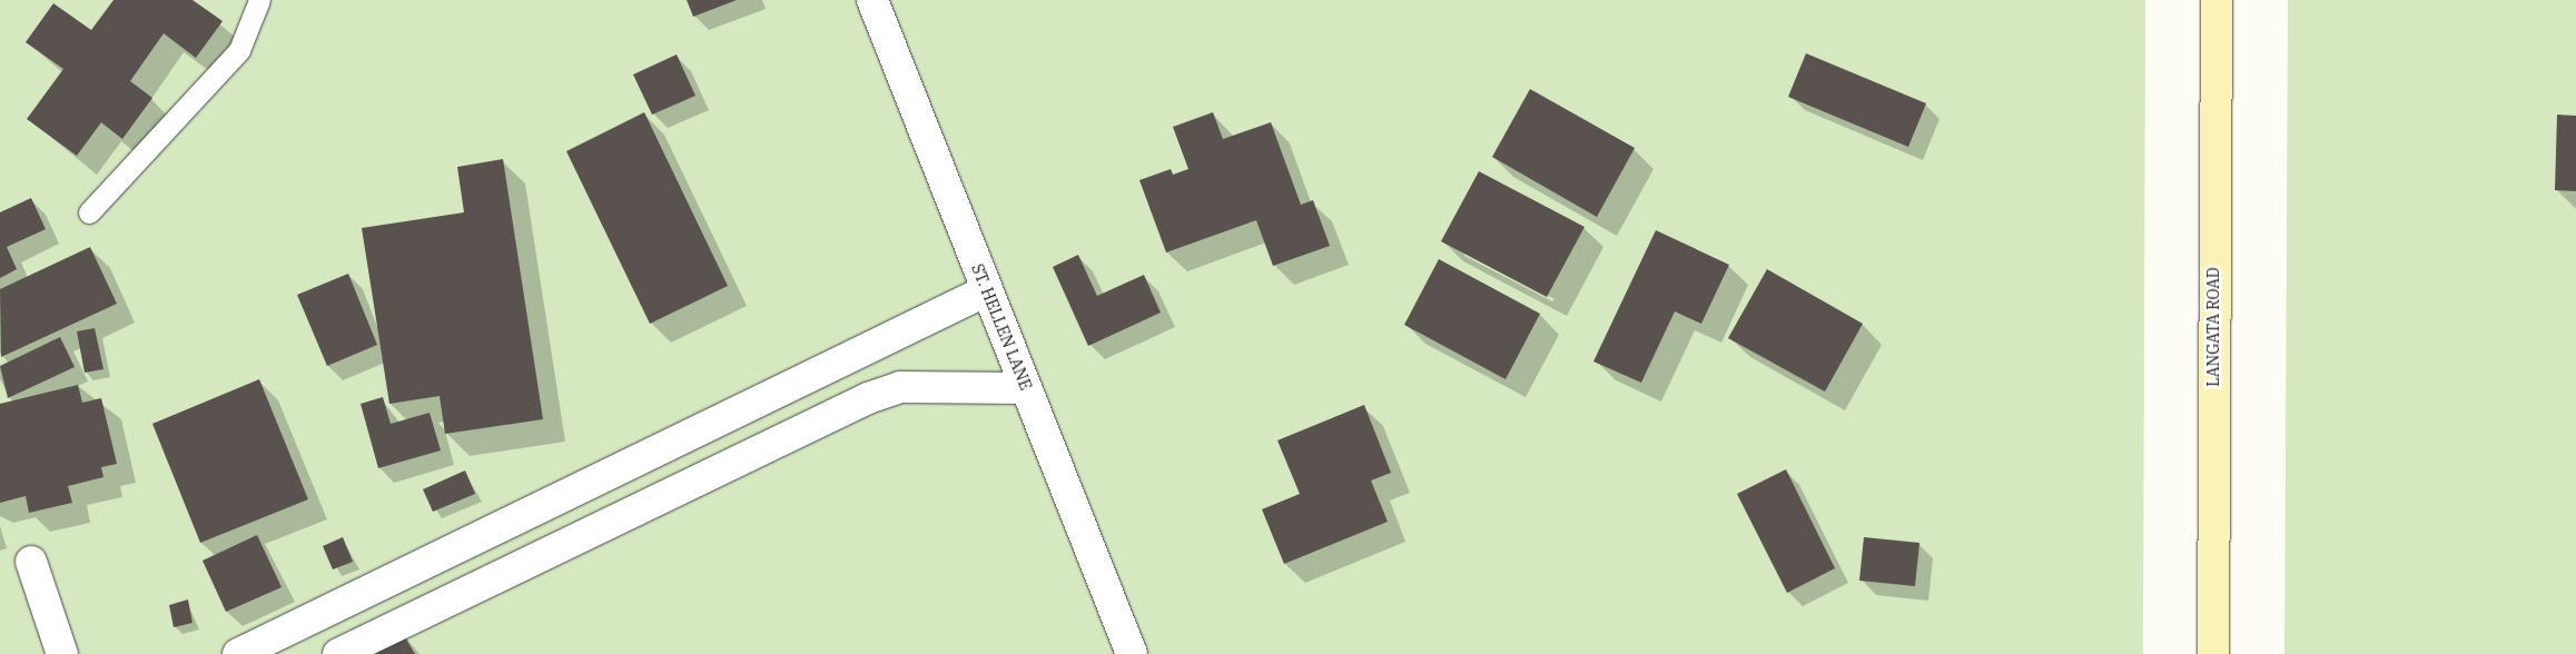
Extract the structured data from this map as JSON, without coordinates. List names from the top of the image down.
{
  "streets": {
    "main road": ["LANGATA ROAD"],
    "street": ["ST. HELLEN LANE"]
  }
}
